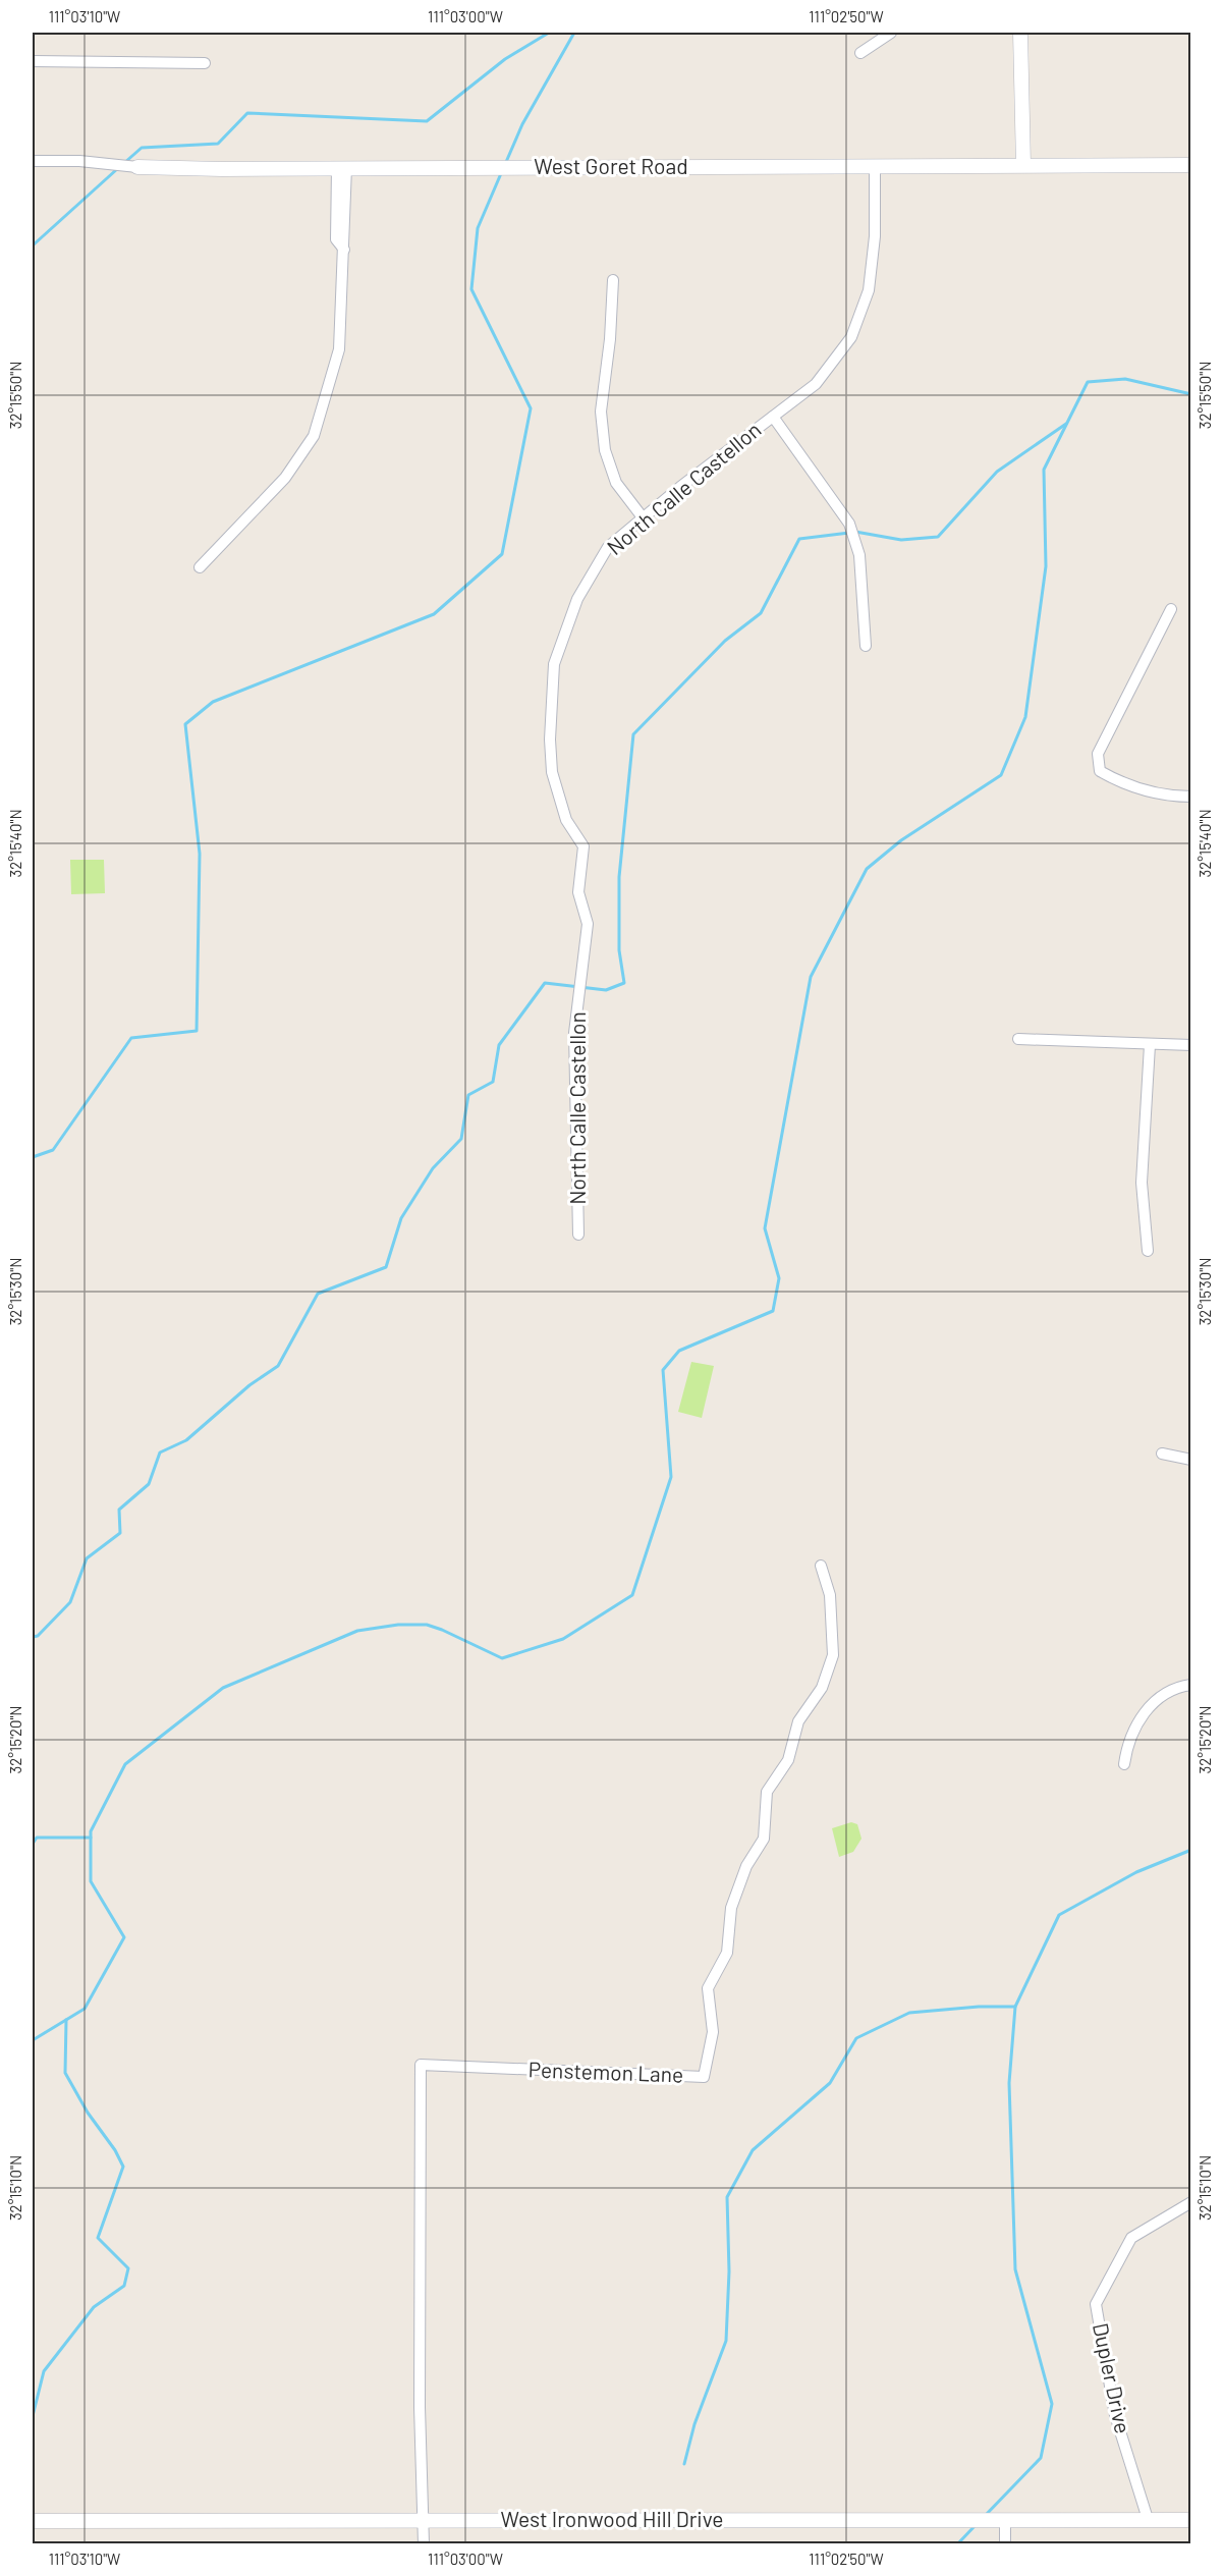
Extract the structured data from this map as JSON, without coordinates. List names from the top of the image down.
{
  "streets": {
    "street": [
      "West Goret Road",
      "North Calle Castellon",
      "Penstemon Lane",
      "Dupler Drive",
      "West Ironwood Hill Drive"
    ]
  },
  "crossings": [
    ["West Goret Road", "North Calle Castellon"],
    ["Penstemon Lane", "West Ironwood Hill Drive"],
    ["Dupler Drive", "West Ironwood Hill Drive"]
  ],
  "coordinates": [
    "111°03'10\"W",
    "111°03'00\"W",
    "111°02'50\"W",
    "32°15'50\"N",
    "32°15'40\"N",
    "32°15'30\"N",
    "32°15'20\"N",
    "32°15'10\"N"
  ]
}
